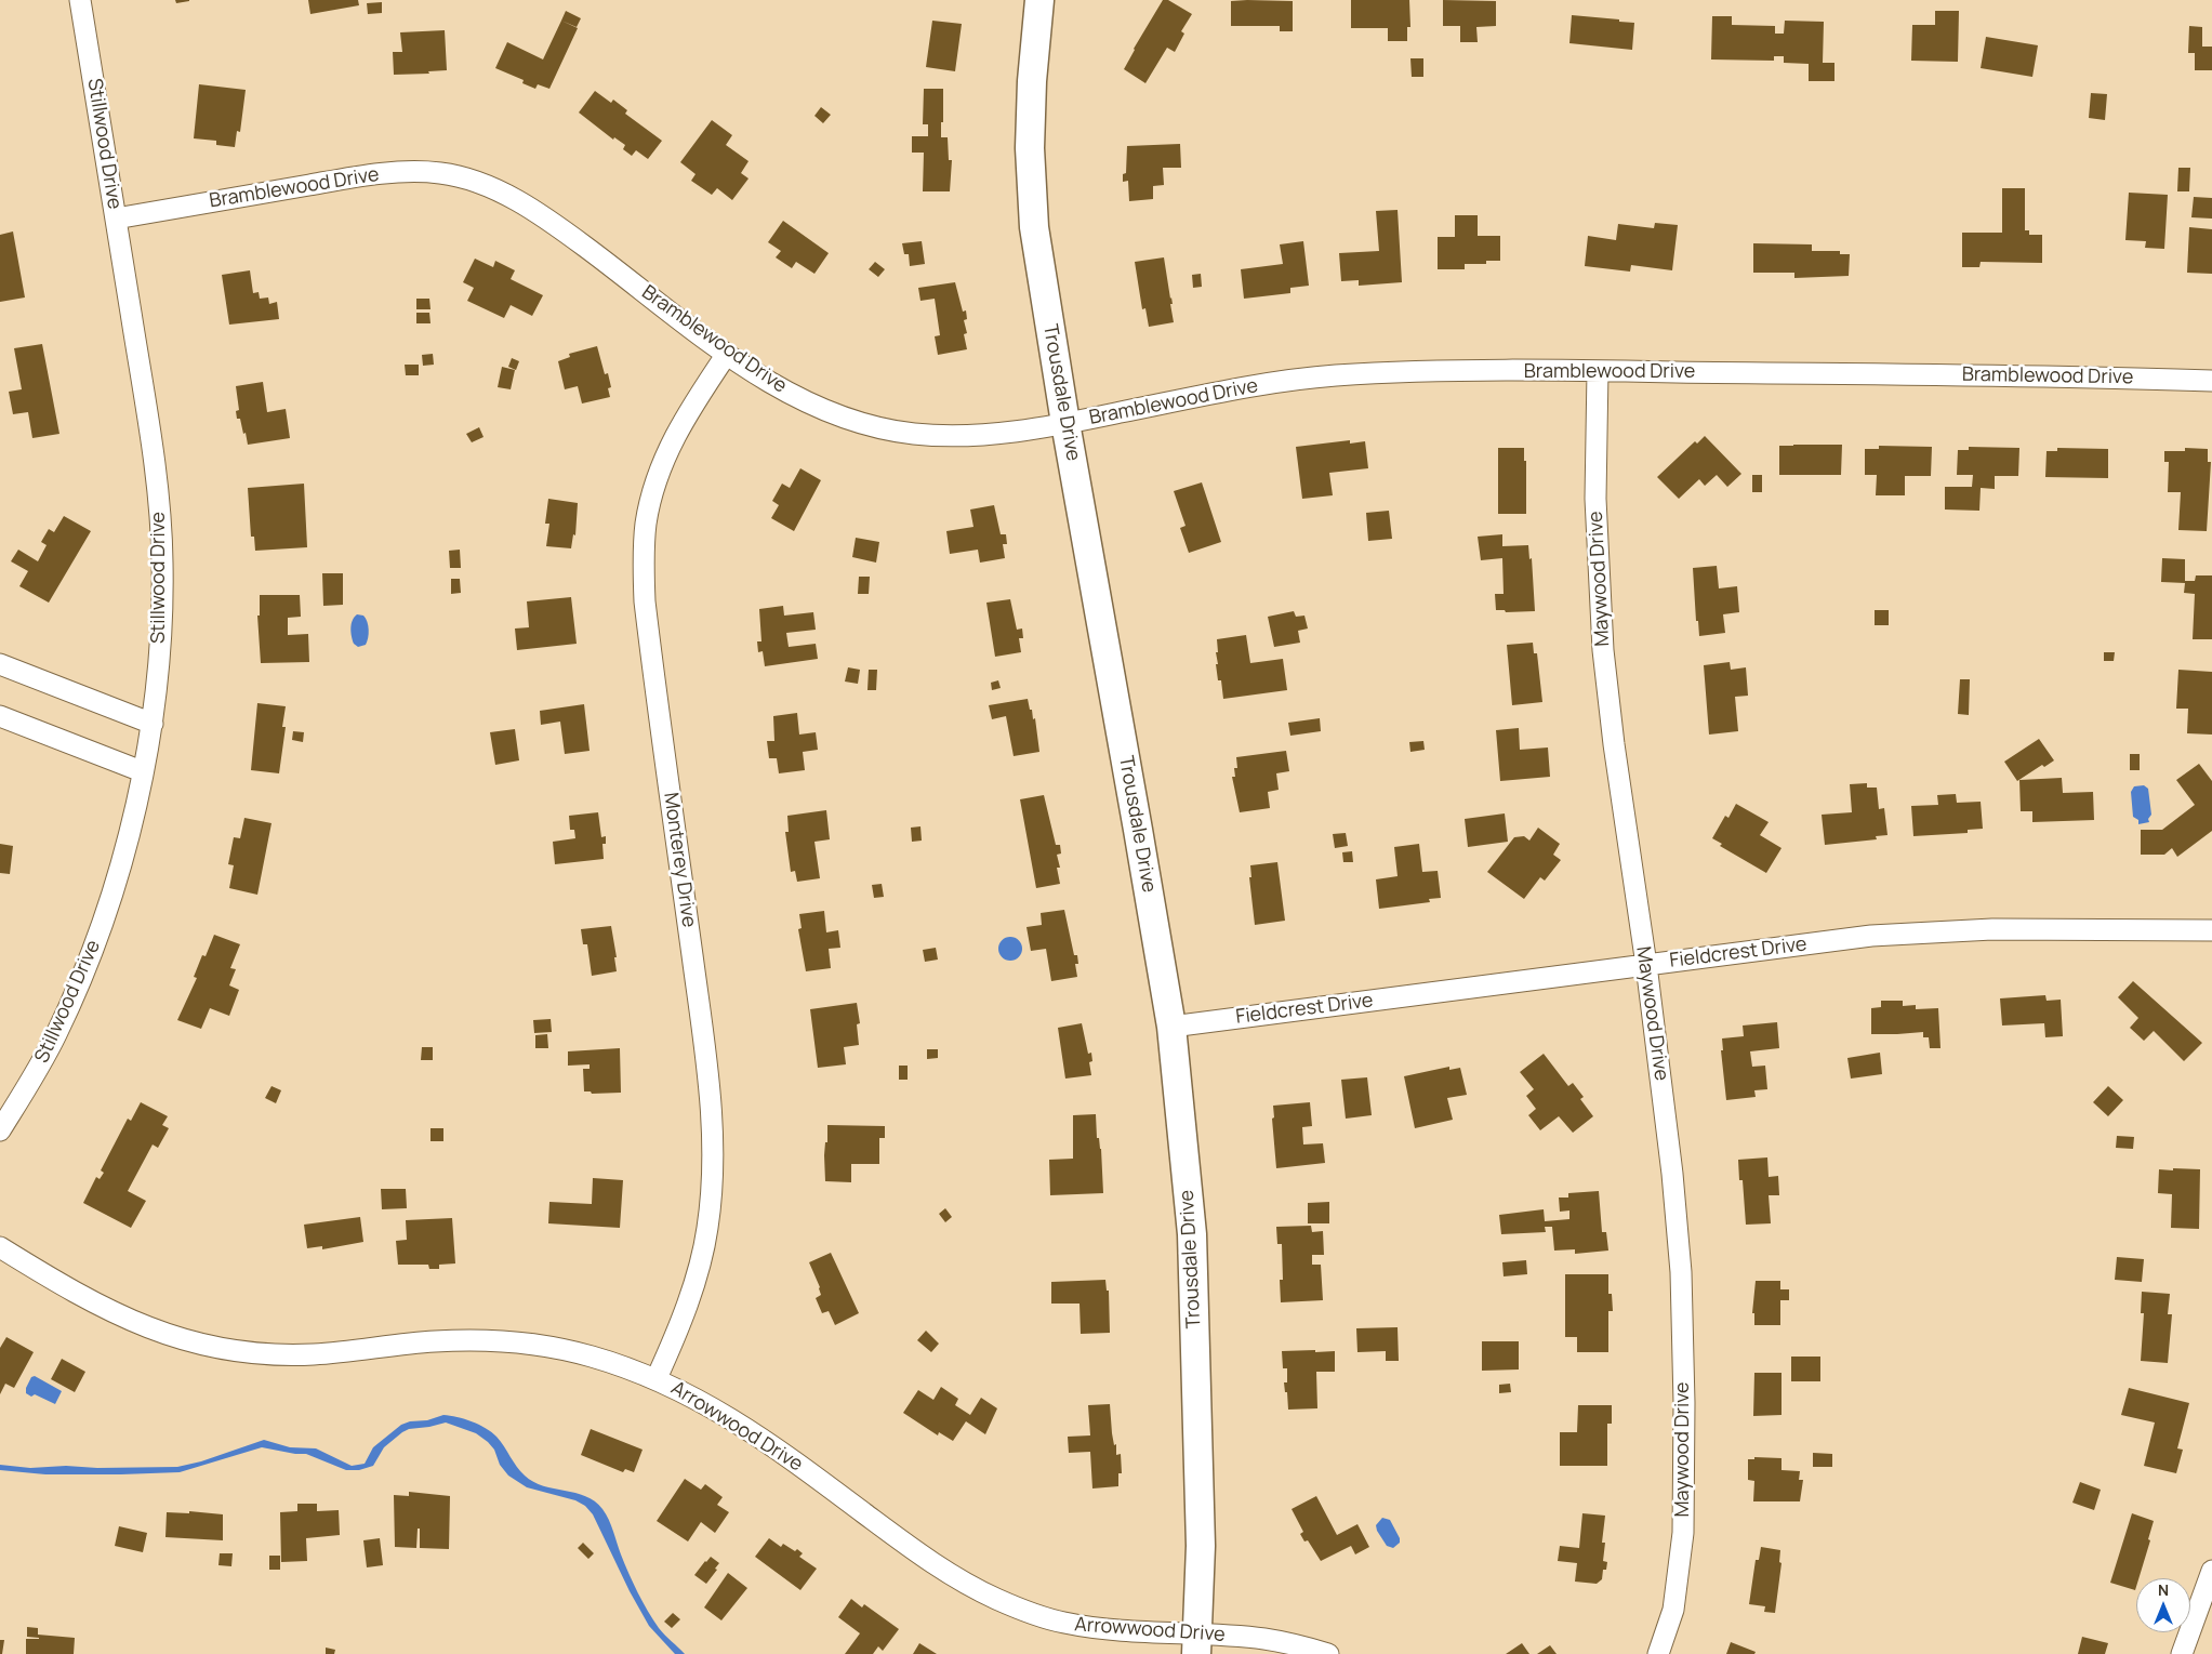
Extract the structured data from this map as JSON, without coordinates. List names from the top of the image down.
{
  "streets": {
    "street": [
      "Stillwood Drive",
      "Bramblewood Drive",
      "Trousdale Drive",
      "Maywood Drive",
      "Monterey Drive",
      "Fieldcrest Drive",
      "Arrowwood Drive"
    ]
  },
  "crossings": [
    ["Stillwood Drive", "Bramblewood Drive"],
    ["Bramblewood Drive", "Trousdale Drive"],
    ["Bramblewood Drive", "Maywood Drive"],
    ["Bramblewood Drive", "Monterey Drive"],
    ["Trousdale Drive", "Fieldcrest Drive"],
    ["Trousdale Drive", "Arrowwood Drive"],
    ["Maywood Drive", "Fieldcrest Drive"],
    ["Monterey Drive", "Arrowwood Drive"]
  ],
  "north": "top"
}
